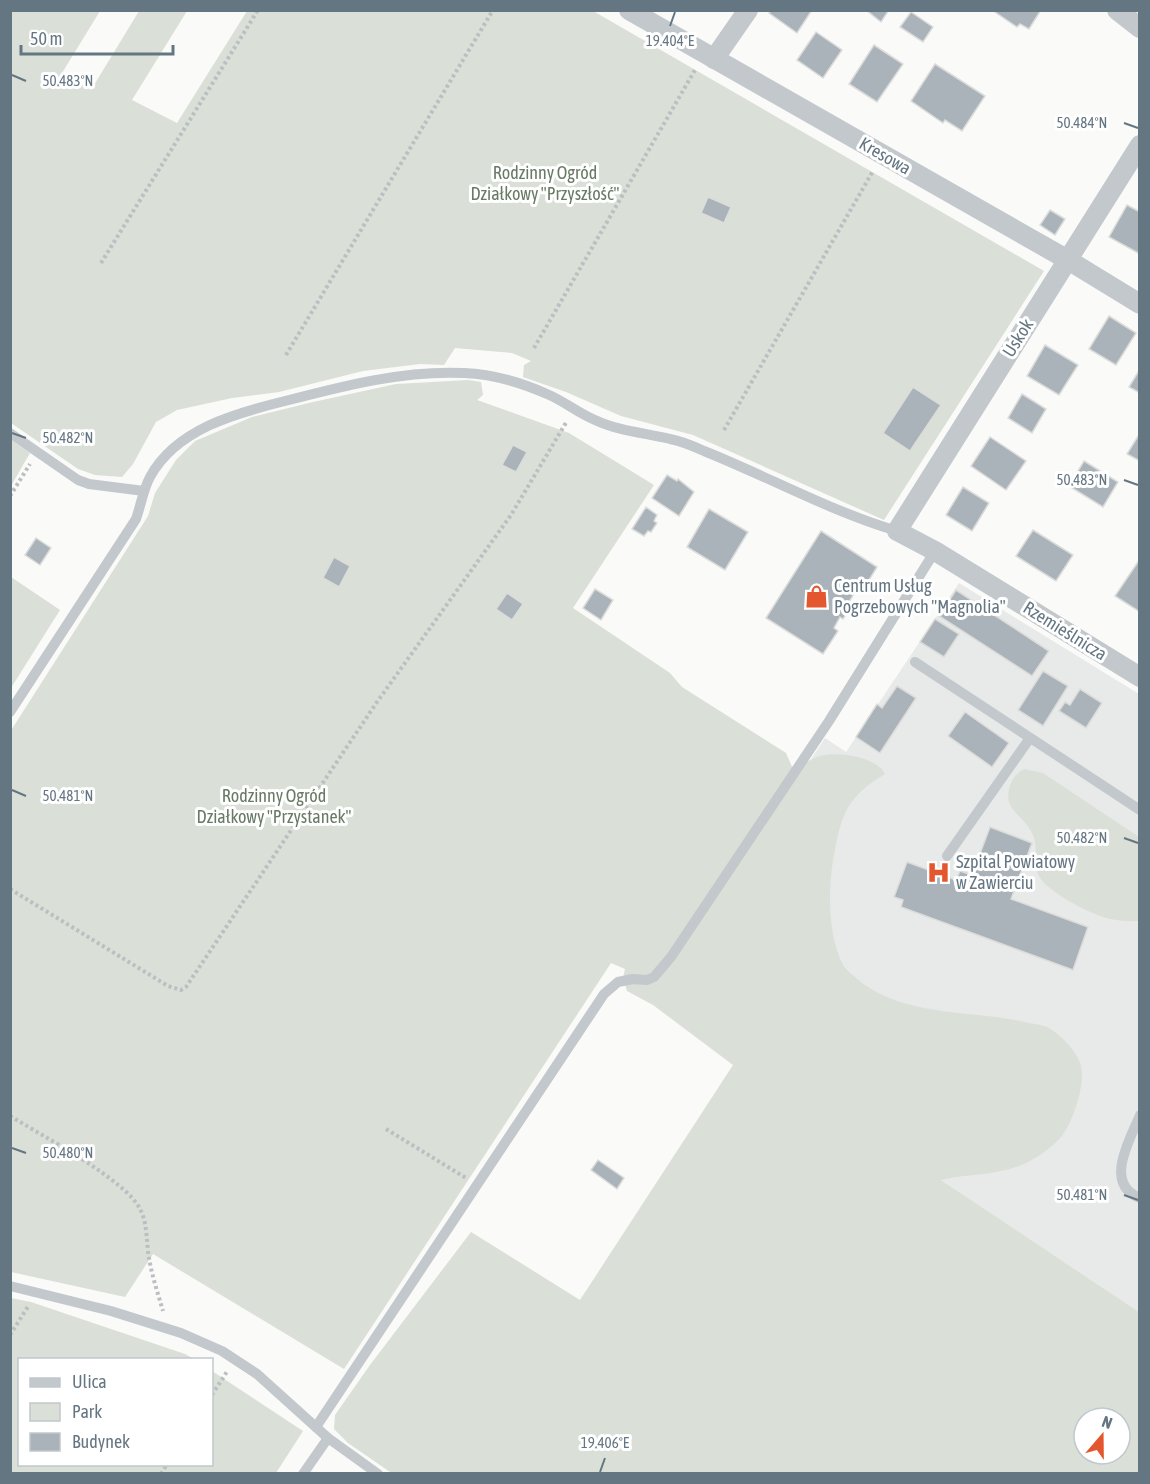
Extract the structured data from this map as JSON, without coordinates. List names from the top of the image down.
{
  "streets": {
    "street": ["Kresowa", "Uskok", "Rzemieślnicza"]
  },
  "crossings": [
    ["Kresowa", "Uskok"],
    ["Uskok", "Rzemieślnicza"]
  ],
  "parks": ["Rodzinny Ogród Działkowy \"Przyszłość\"", "Rodzinny Ogród Działkowy \"Przystanek\""],
  "places": {
    "shop": ["Centrum Usług Pogrzebowych \"Magnolia\""],
    "hospital": ["Szpital Powiatowy w Zawierciu"]
  },
  "legend": ["Ulica", "Park", "Budynek"],
  "scale_bar": "50 m",
  "north": "top",
  "coordinates": [
    "19.404°E",
    "50.483°N",
    "50.484°N",
    "50.482°N",
    "50.481°N",
    "50.480°N",
    "19.406°E"
  ]
}
